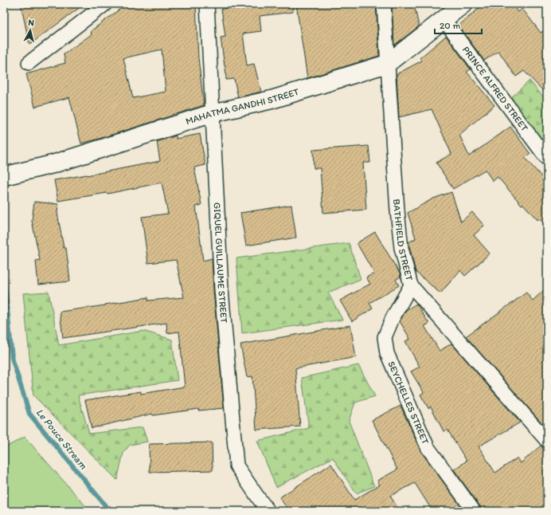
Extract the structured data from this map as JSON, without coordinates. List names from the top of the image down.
{
  "streets": {
    "street": [
      "PRINCE ALFRED STREET",
      "MAHATMA GANDHI STREET",
      "BATHFIELD STREET",
      "GIQUEL GUILLAUME STREET",
      "SEYCHELLES STREET"
    ]
  },
  "crossings": [
    ["PRINCE ALFRED STREET", "MAHATMA GANDHI STREET"],
    ["MAHATMA GANDHI STREET", "BATHFIELD STREET"],
    ["MAHATMA GANDHI STREET", "GIQUEL GUILLAUME STREET"],
    ["BATHFIELD STREET", "SEYCHELLES STREET"]
  ],
  "water": ["Le Pouce Stream"],
  "scale_bar": "20 m",
  "north": "top"
}
